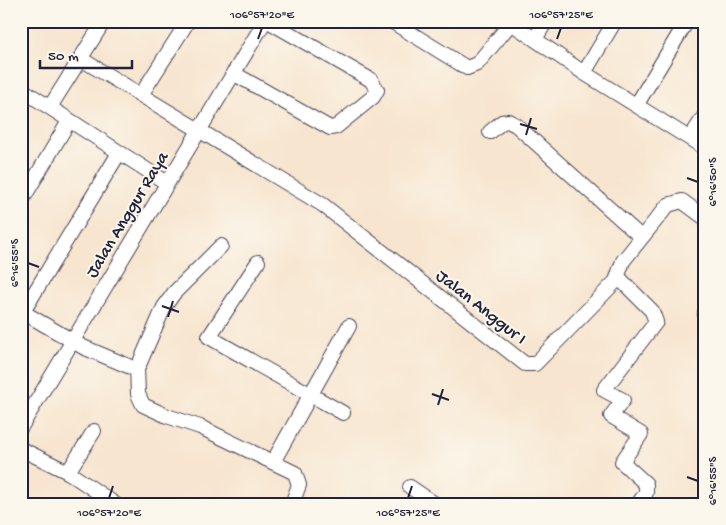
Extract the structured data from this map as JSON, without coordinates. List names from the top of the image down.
{
  "streets": {
    "street": ["Jalan Anggur Raya", "Jalan Anggur I"]
  },
  "crossings": [
    ["Jalan Anggur Raya", "Jalan Anggur I"]
  ],
  "scale_bar": "50 m",
  "coordinates": [
    "106°57'20\"E",
    "106°57'25\"E",
    "6°16'50\"S",
    "6°16'55\"S"
  ]
}
